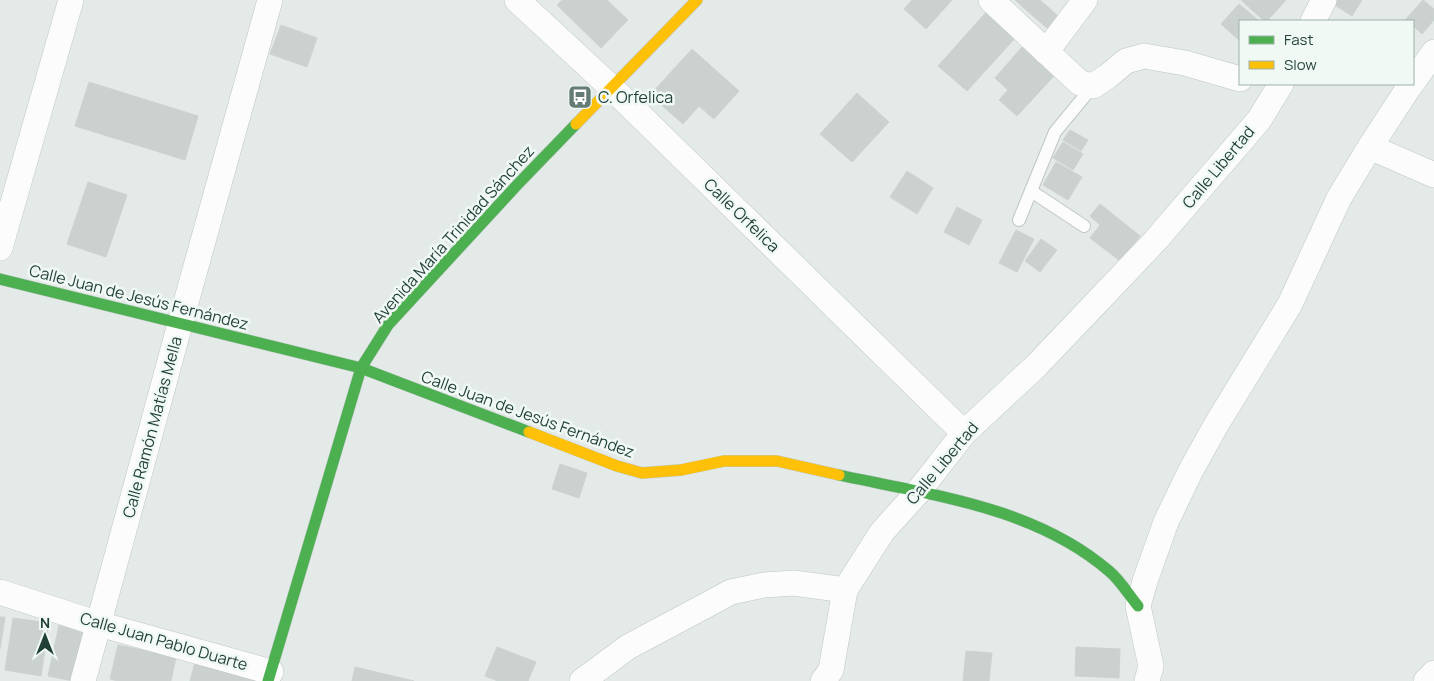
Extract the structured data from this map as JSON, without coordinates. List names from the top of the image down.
{
  "streets": {
    "street": [
      "Calle Libertad",
      "Calle Orfelica",
      "Avenida María Trinidad Sánchez",
      "Calle Juan de Jesús Fernández",
      "Calle Ramón Matías Mella",
      "Calle Juan Pablo Duarte"
    ]
  },
  "crossings": [
    ["Calle Libertad", "Calle Orfelica"],
    ["Calle Libertad", "Calle Juan de Jesús Fernández"],
    ["Calle Orfelica", "Avenida María Trinidad Sánchez"],
    ["Avenida María Trinidad Sánchez", "Calle Juan de Jesús Fernández"],
    ["Avenida María Trinidad Sánchez", "Calle Juan Pablo Duarte"],
    ["Calle Juan de Jesús Fernández", "Calle Ramón Matías Mella"],
    ["Calle Ramón Matías Mella", "Calle Juan Pablo Duarte"]
  ],
  "places": {
    "bus stop": ["C. Orfelica"]
  },
  "legend": ["Fast", "Slow"],
  "north": "top"
}
